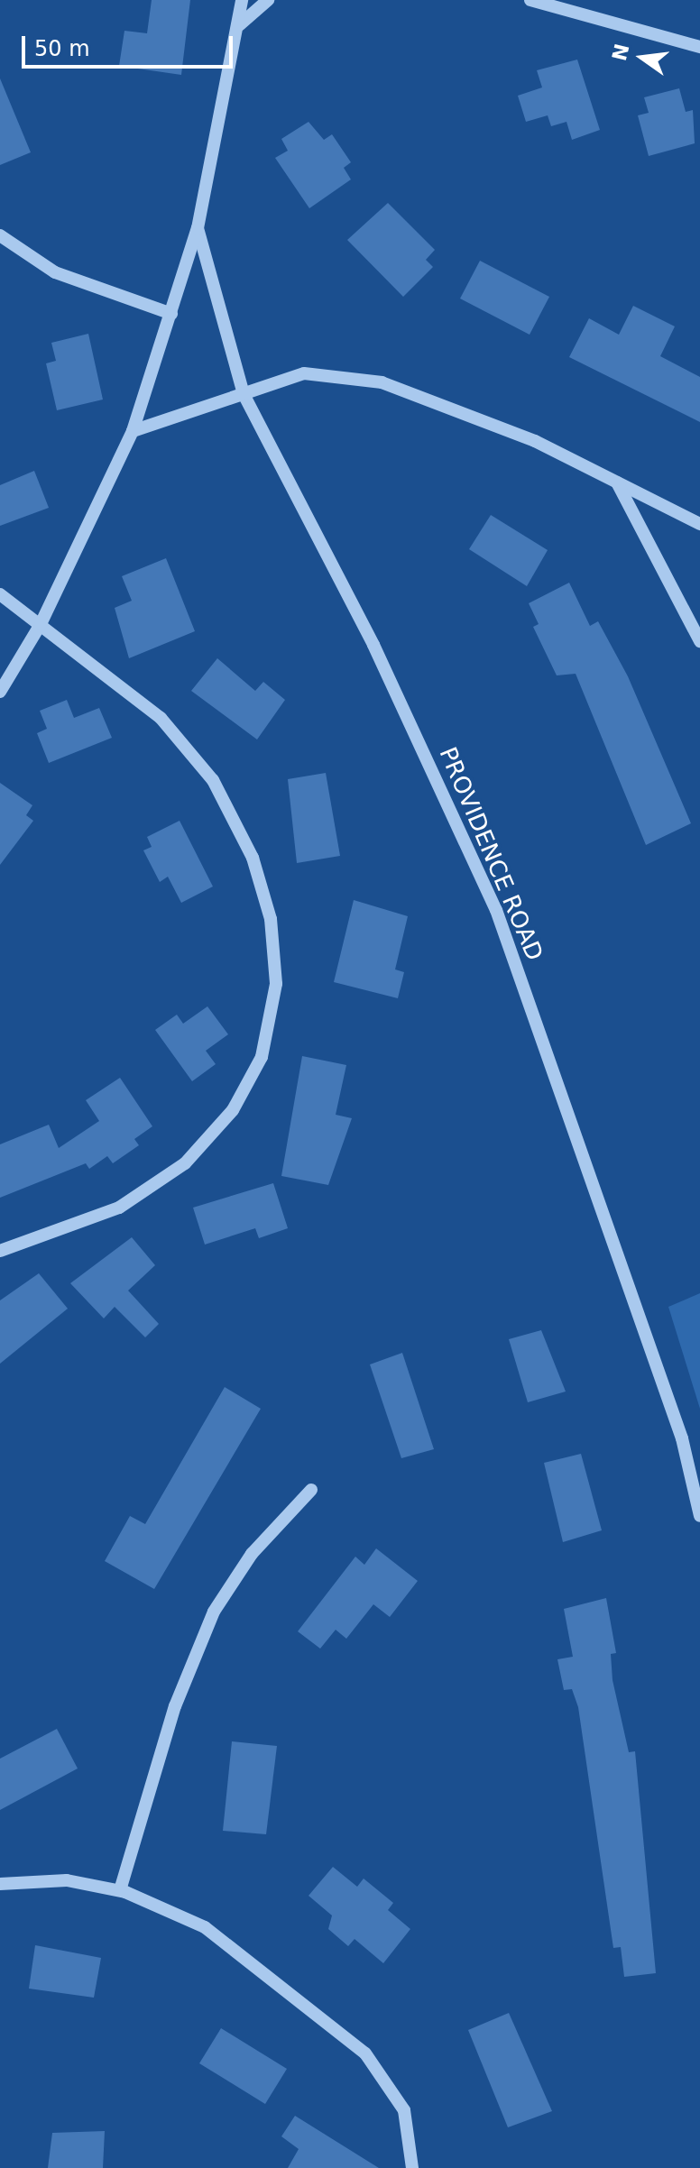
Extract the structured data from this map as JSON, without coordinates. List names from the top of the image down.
{
  "streets": {
    "street": ["PROVIDENCE ROAD"]
  },
  "scale_bar": "50 m",
  "north": "left"
}
